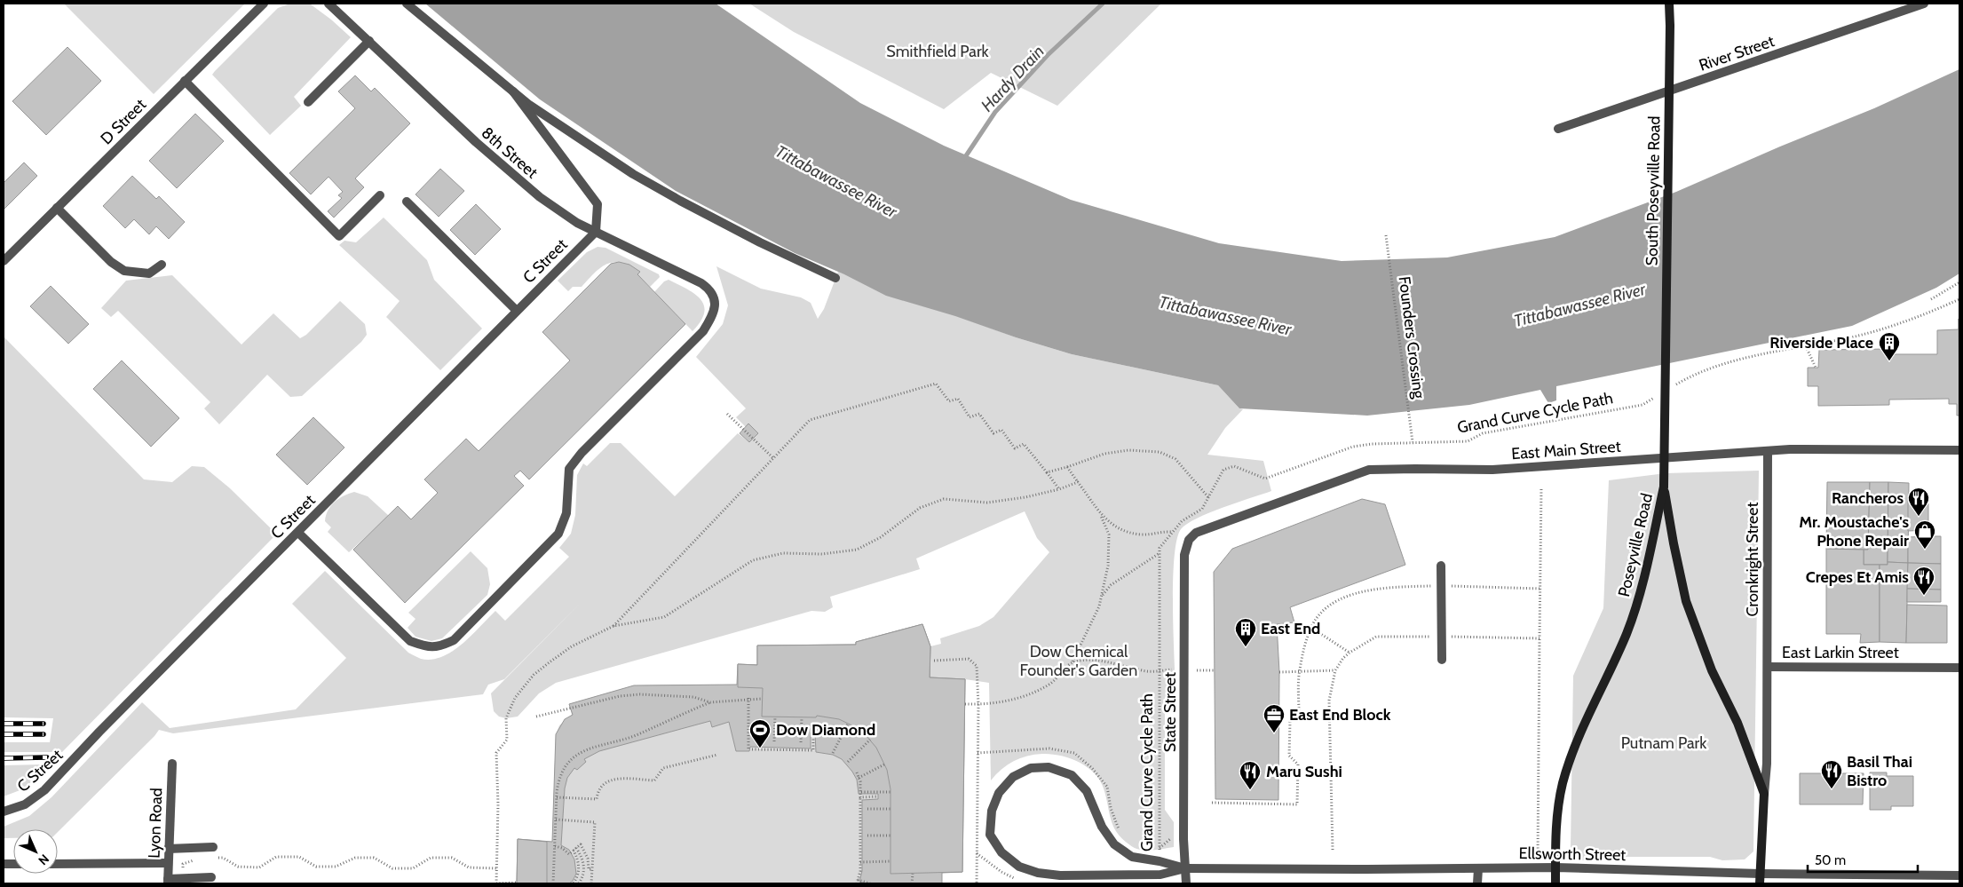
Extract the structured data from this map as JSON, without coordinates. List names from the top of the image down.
{
  "streets": {
    "main road": ["South Poseyville Road", "Poseyville Road"],
    "street": [
      "River Street",
      "D Street",
      "8th Street",
      "C Street",
      "East Main Street",
      "Cronkright Street",
      "East Larkin Street",
      "State Street",
      "Lyon Road",
      "Ellsworth Street"
    ],
    "path": ["Founders Crossing", "Grand Curve Cycle Path"]
  },
  "crossings": [
    ["8th Street", "C Street"],
    ["South Poseyville Road", "Poseyville Road"],
    ["Founders Crossing", "Grand Curve Cycle Path"],
    ["East Main Street", "Cronkright Street"],
    ["East Main Street", "State Street"],
    ["Poseyville Road", "East Larkin Street"],
    ["Poseyville Road", "Ellsworth Street"],
    ["Cronkright Street", "East Larkin Street"],
    ["State Street", "Ellsworth Street"]
  ],
  "water": ["Hardy Drain", "Tittabawassee River"],
  "parks": ["Smithfield Park", "Dow Chemical Founder's Garden", "Putnam Park"],
  "places": {
    "building": ["Riverside Place", "East End"],
    "restaurant": [
      "Rancheros",
      "Crepes Et Amis",
      "Basil Thai Bistro",
      "Maru Sushi"
    ],
    "shop": ["Mr. Moustache's Phone Repair"],
    "office": ["East End Block"],
    "sports": ["Dow Diamond"]
  },
  "scale_bar": "50 m",
  "north": "bottom right"
}
